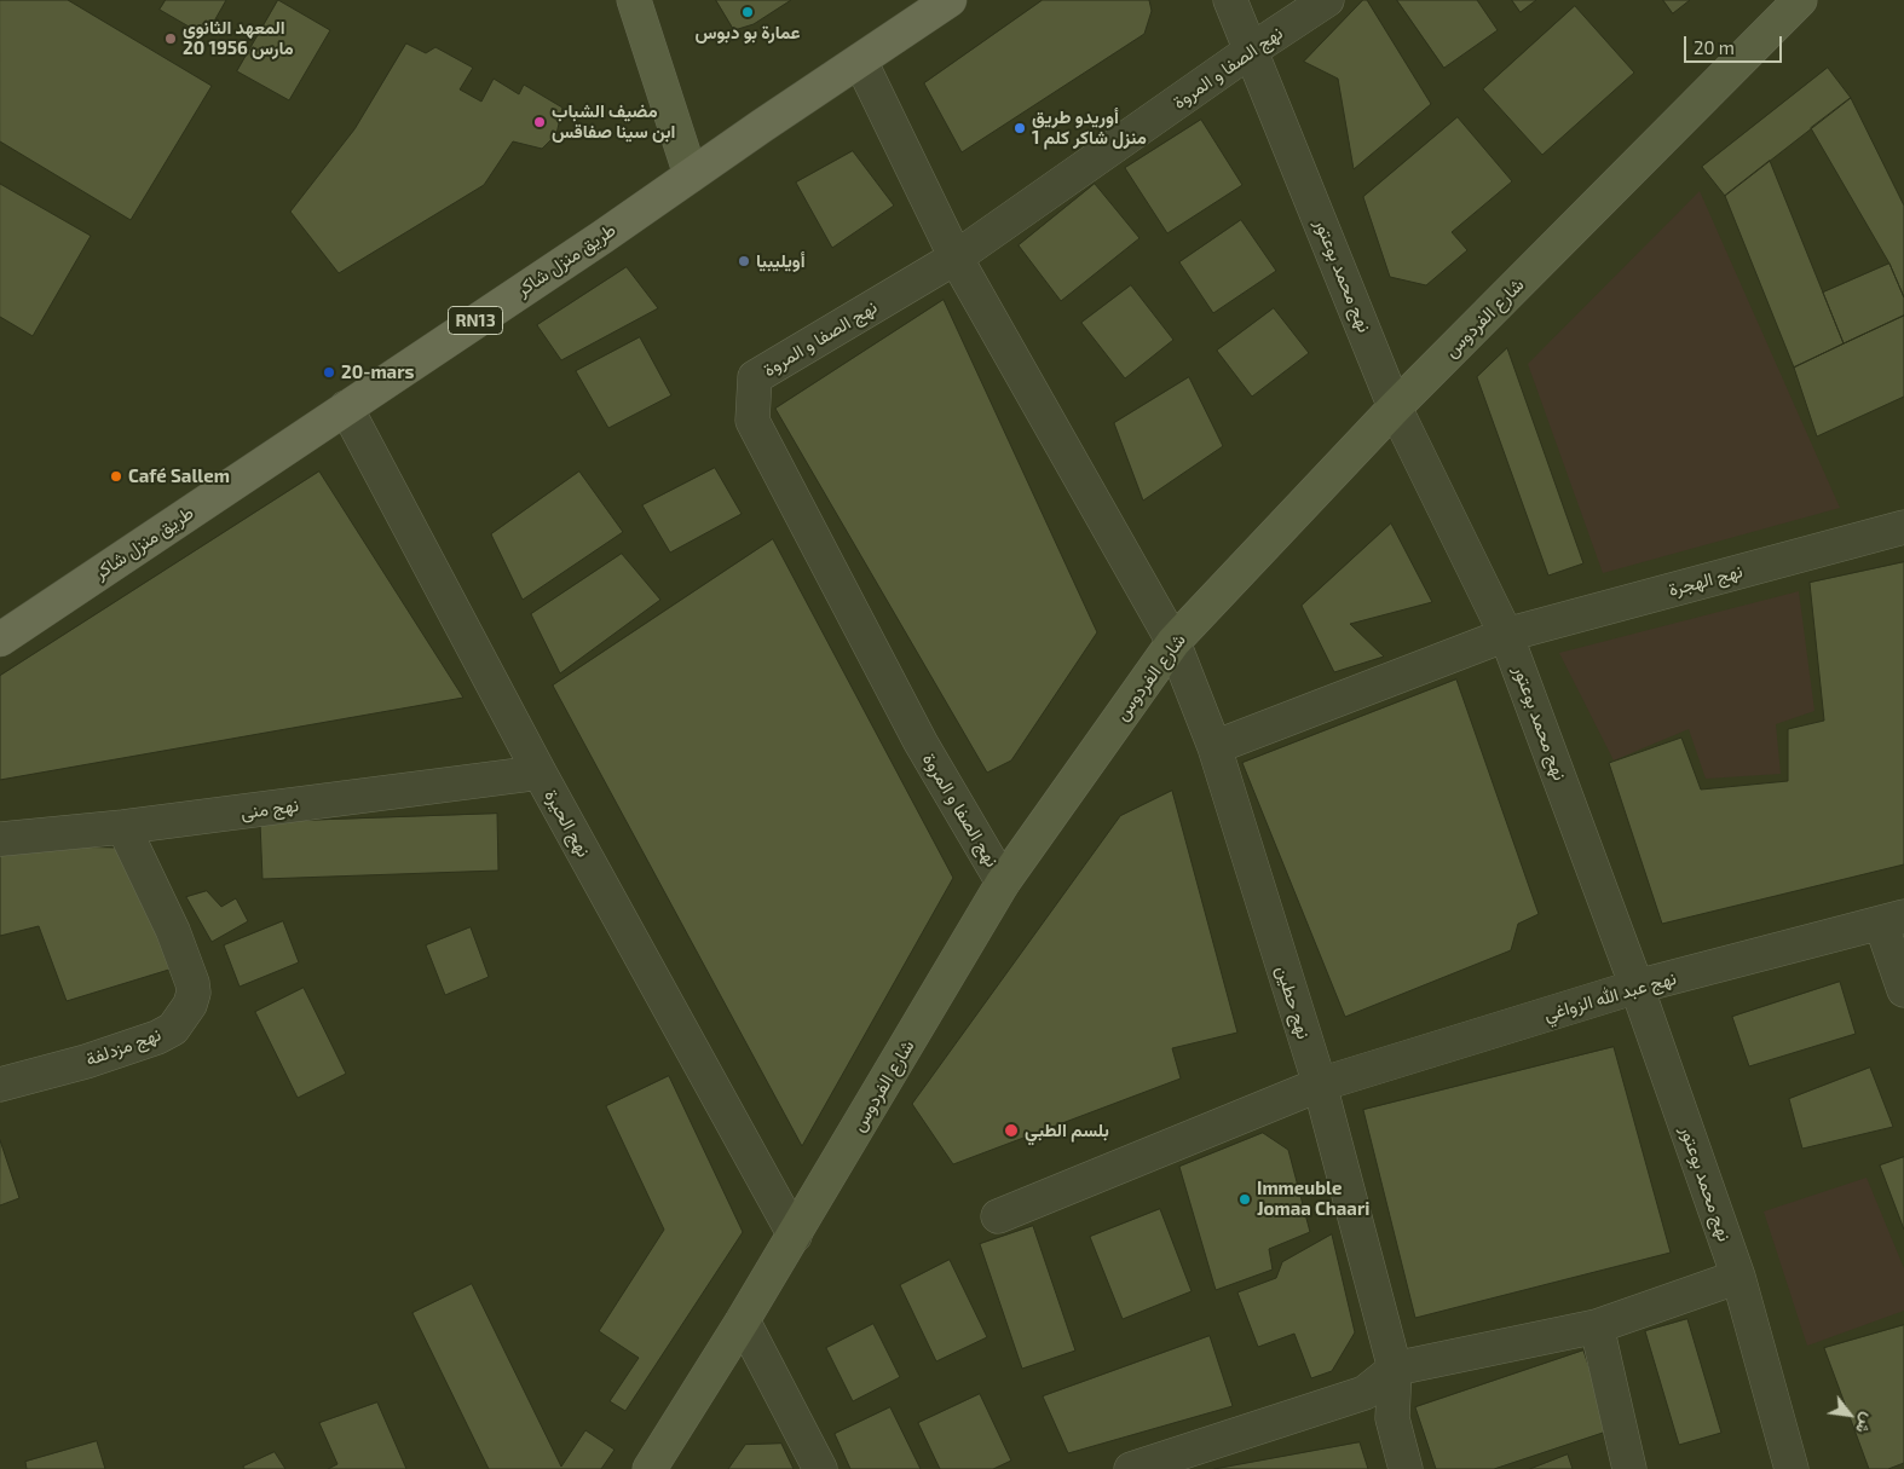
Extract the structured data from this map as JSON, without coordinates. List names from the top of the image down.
{
  "streets": {
    "main road": ["طريق منزل شاكر", "RN13"],
    "street": [
      "نهج الصفا و المروة",
      "نهج محمد بوعتور",
      "شارع الفردوس",
      "نهج الهجرة",
      "نهج منى",
      "نهج الحيرة",
      "نهج عبد الله الزواغي",
      "نهج حطين",
      "نهج مزدلفة"
    ]
  },
  "crossings": [
    ["نهج الصفا و المروة", "نهج محمد بوعتور"],
    ["نهج الصفا و المروة", "شارع الفردوس"],
    ["نهج الصفا و المروة", "نهج حطين"],
    ["طريق منزل شاكر", "نهج الحيرة"],
    ["طريق منزل شاكر", "نهج حطين"],
    ["نهج محمد بوعتور", "شارع الفردوس"],
    ["نهج محمد بوعتور", "نهج الهجرة"],
    ["نهج محمد بوعتور", "نهج عبد الله الزواغي"],
    ["شارع الفردوس", "نهج الحيرة"],
    ["شارع الفردوس", "نهج حطين"],
    ["نهج الهجرة", "نهج حطين"],
    ["نهج منى", "نهج الحيرة"],
    ["نهج منى", "نهج مزدلفة"],
    ["نهج عبد الله الزواغي", "نهج حطين"]
  ],
  "places": [
    "عمارة بو دبوس",
    "المعهد الثانوي 20 مارس 1956",
    "مضيف الشباب ابن سينا صفاقس",
    "أوريدو طريق منزل شاكر كلم 1",
    "أويليبيا",
    "20-mars",
    "Café Sallem",
    "بلسم الطبي",
    "Immeuble Jomaa Chaari"
  ],
  "scale_bar": "20 m",
  "north": "bottom right"
}
